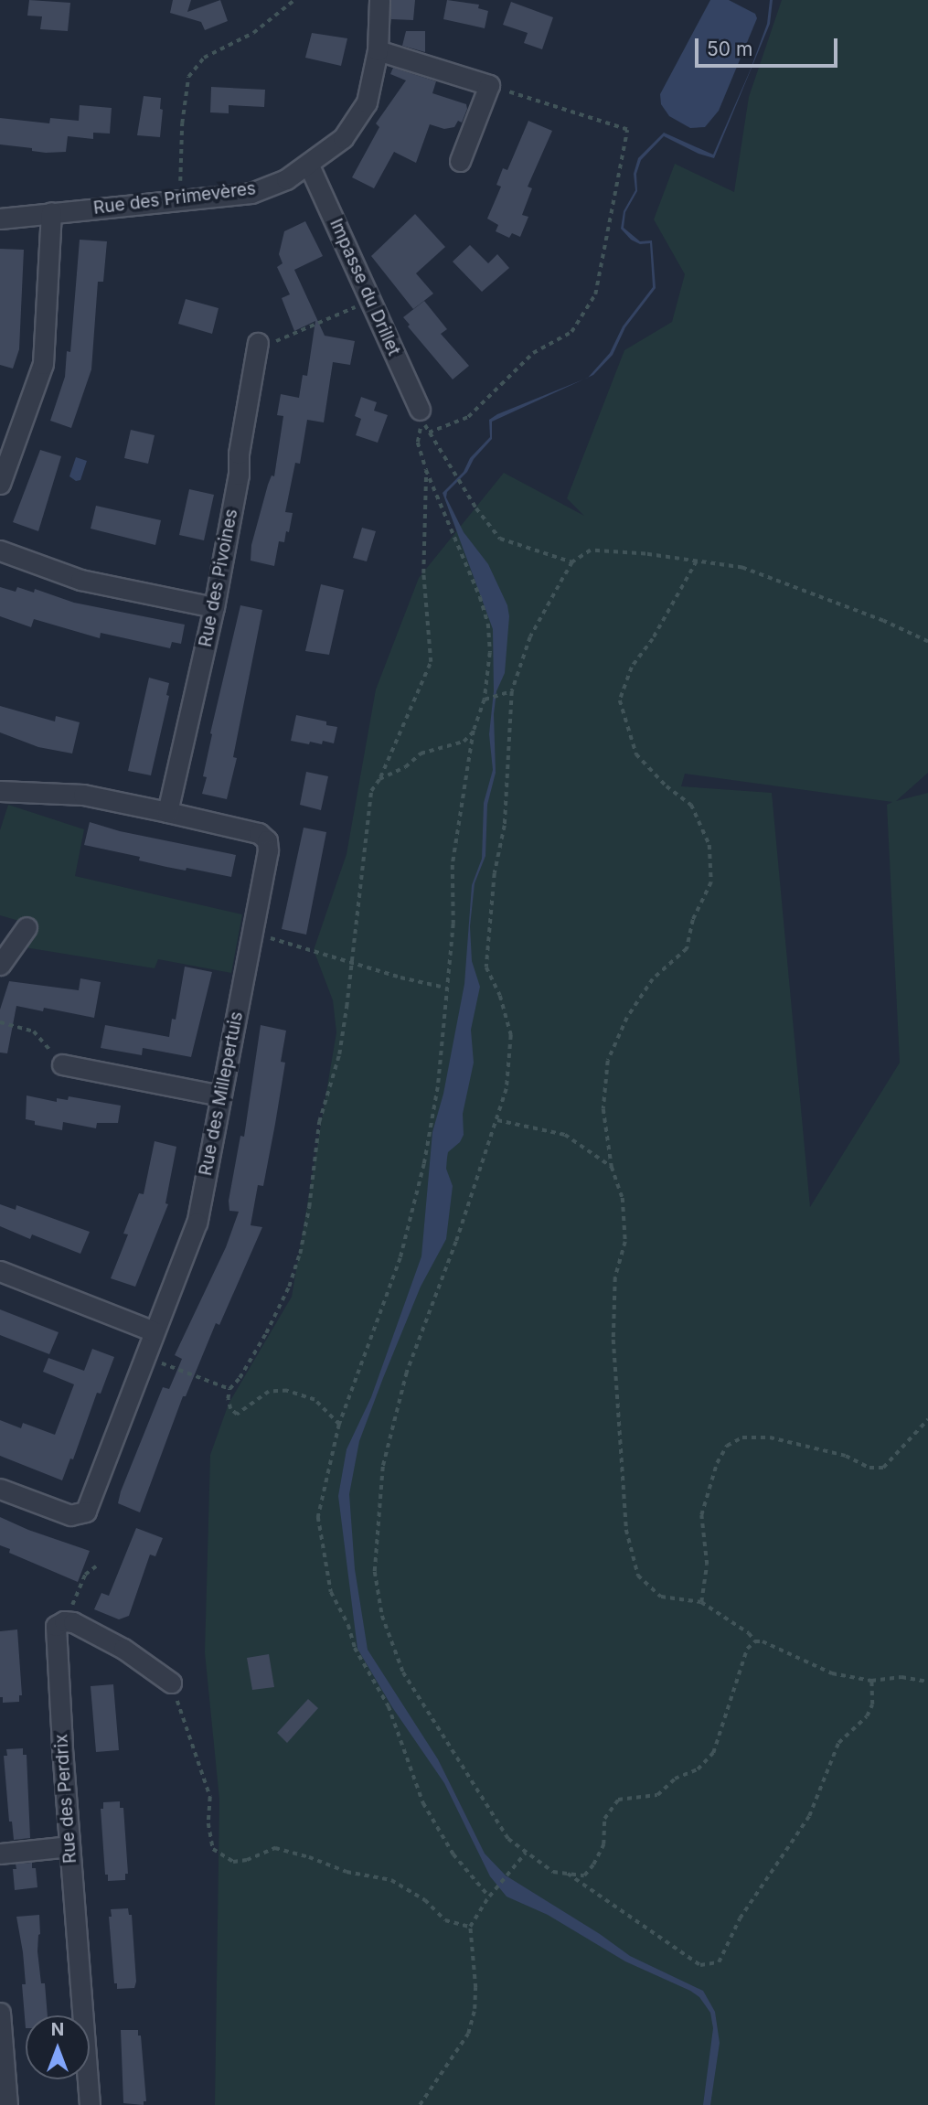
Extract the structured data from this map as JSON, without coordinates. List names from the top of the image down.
{
  "streets": {
    "street": [
      "Rue des Primevères",
      "Impasse du Drillet",
      "Rue des Pivoines",
      "Rue des Millepertuis",
      "Rue des Perdrix"
    ]
  },
  "crossings": [
    ["Rue des Primevères", "Impasse du Drillet"],
    ["Rue des Pivoines", "Rue des Millepertuis"]
  ],
  "scale_bar": "50 m",
  "north": "top"
}
